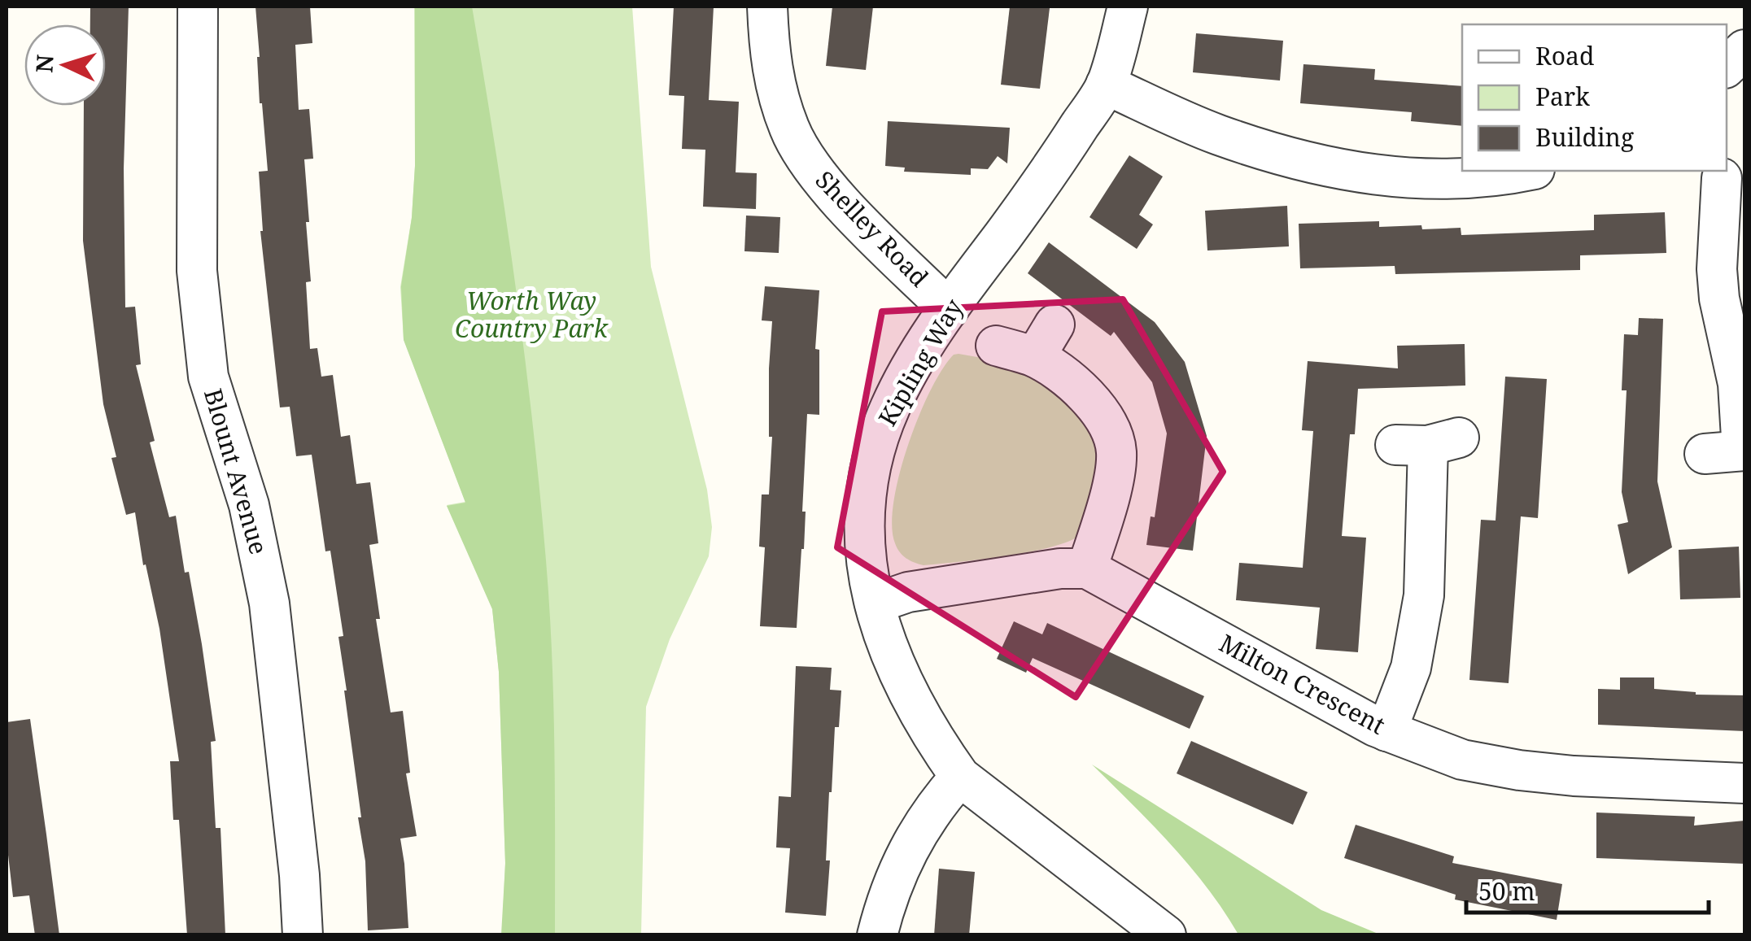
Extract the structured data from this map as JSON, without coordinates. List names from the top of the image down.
{
  "streets": {
    "street": [
      "Shelley Road",
      "Kipling Way",
      "Blount Avenue",
      "Milton Crescent"
    ]
  },
  "crossings": [
    ["Shelley Road", "Kipling Way"]
  ],
  "parks": ["Worth Way Country Park"],
  "legend": ["Road", "Park", "Building"],
  "scale_bar": "50 m",
  "north": "left"
}
